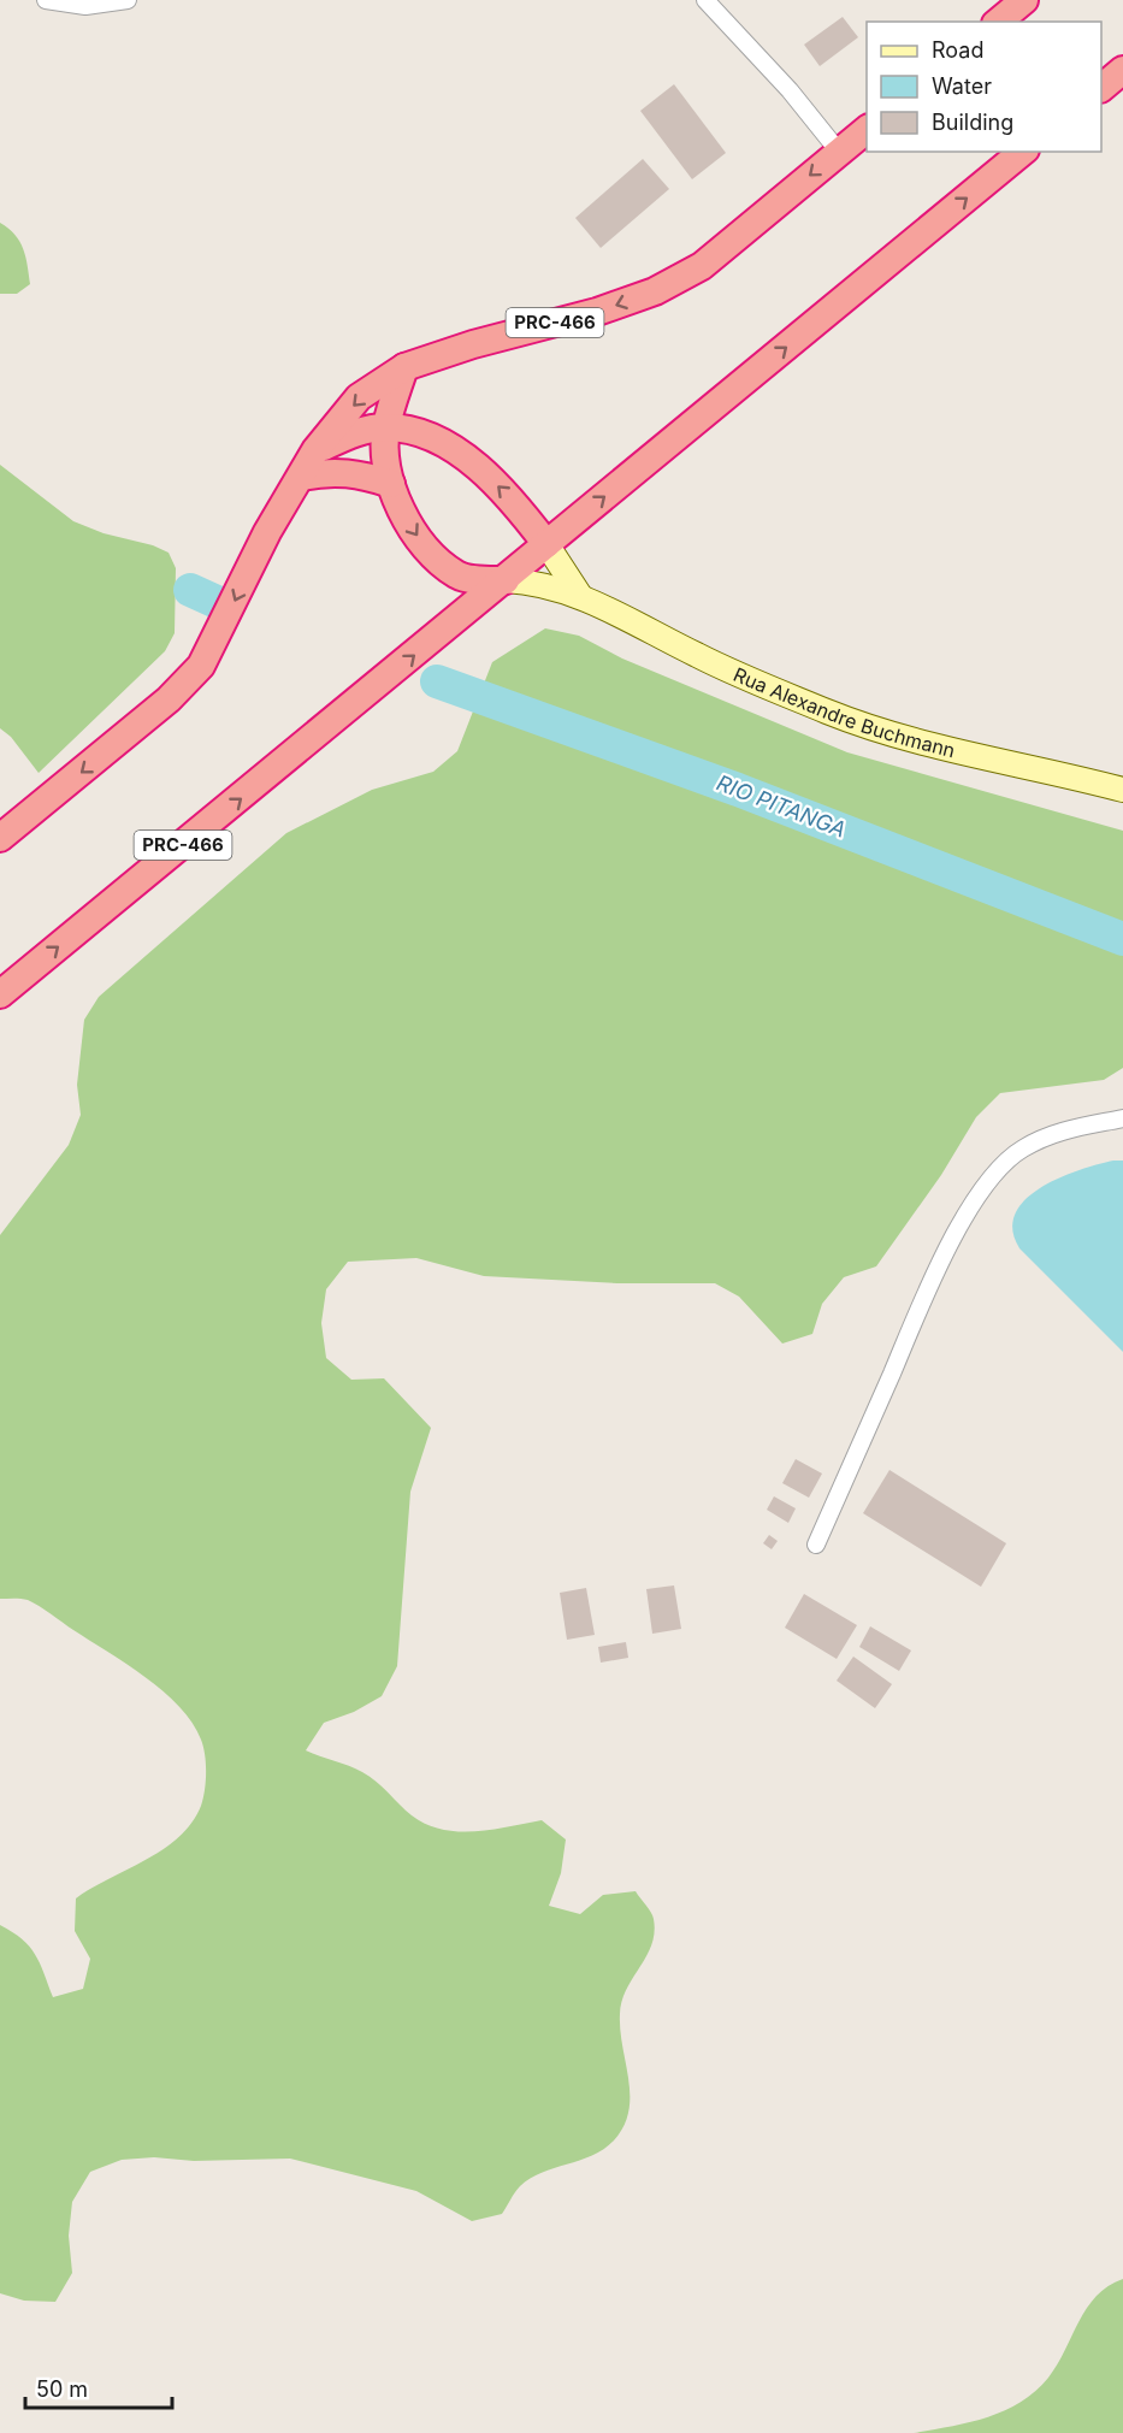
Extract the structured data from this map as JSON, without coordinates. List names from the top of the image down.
{
  "streets": {
    "highway": ["PRC-466"],
    "main road": ["Rua Alexandre Buchmann"]
  },
  "crossings": [
    ["PRC-466", "Rua Alexandre Buchmann"]
  ],
  "water": ["RIO PITANGA"],
  "legend": ["Road", "Water", "Building"],
  "scale_bar": "50 m"
}
